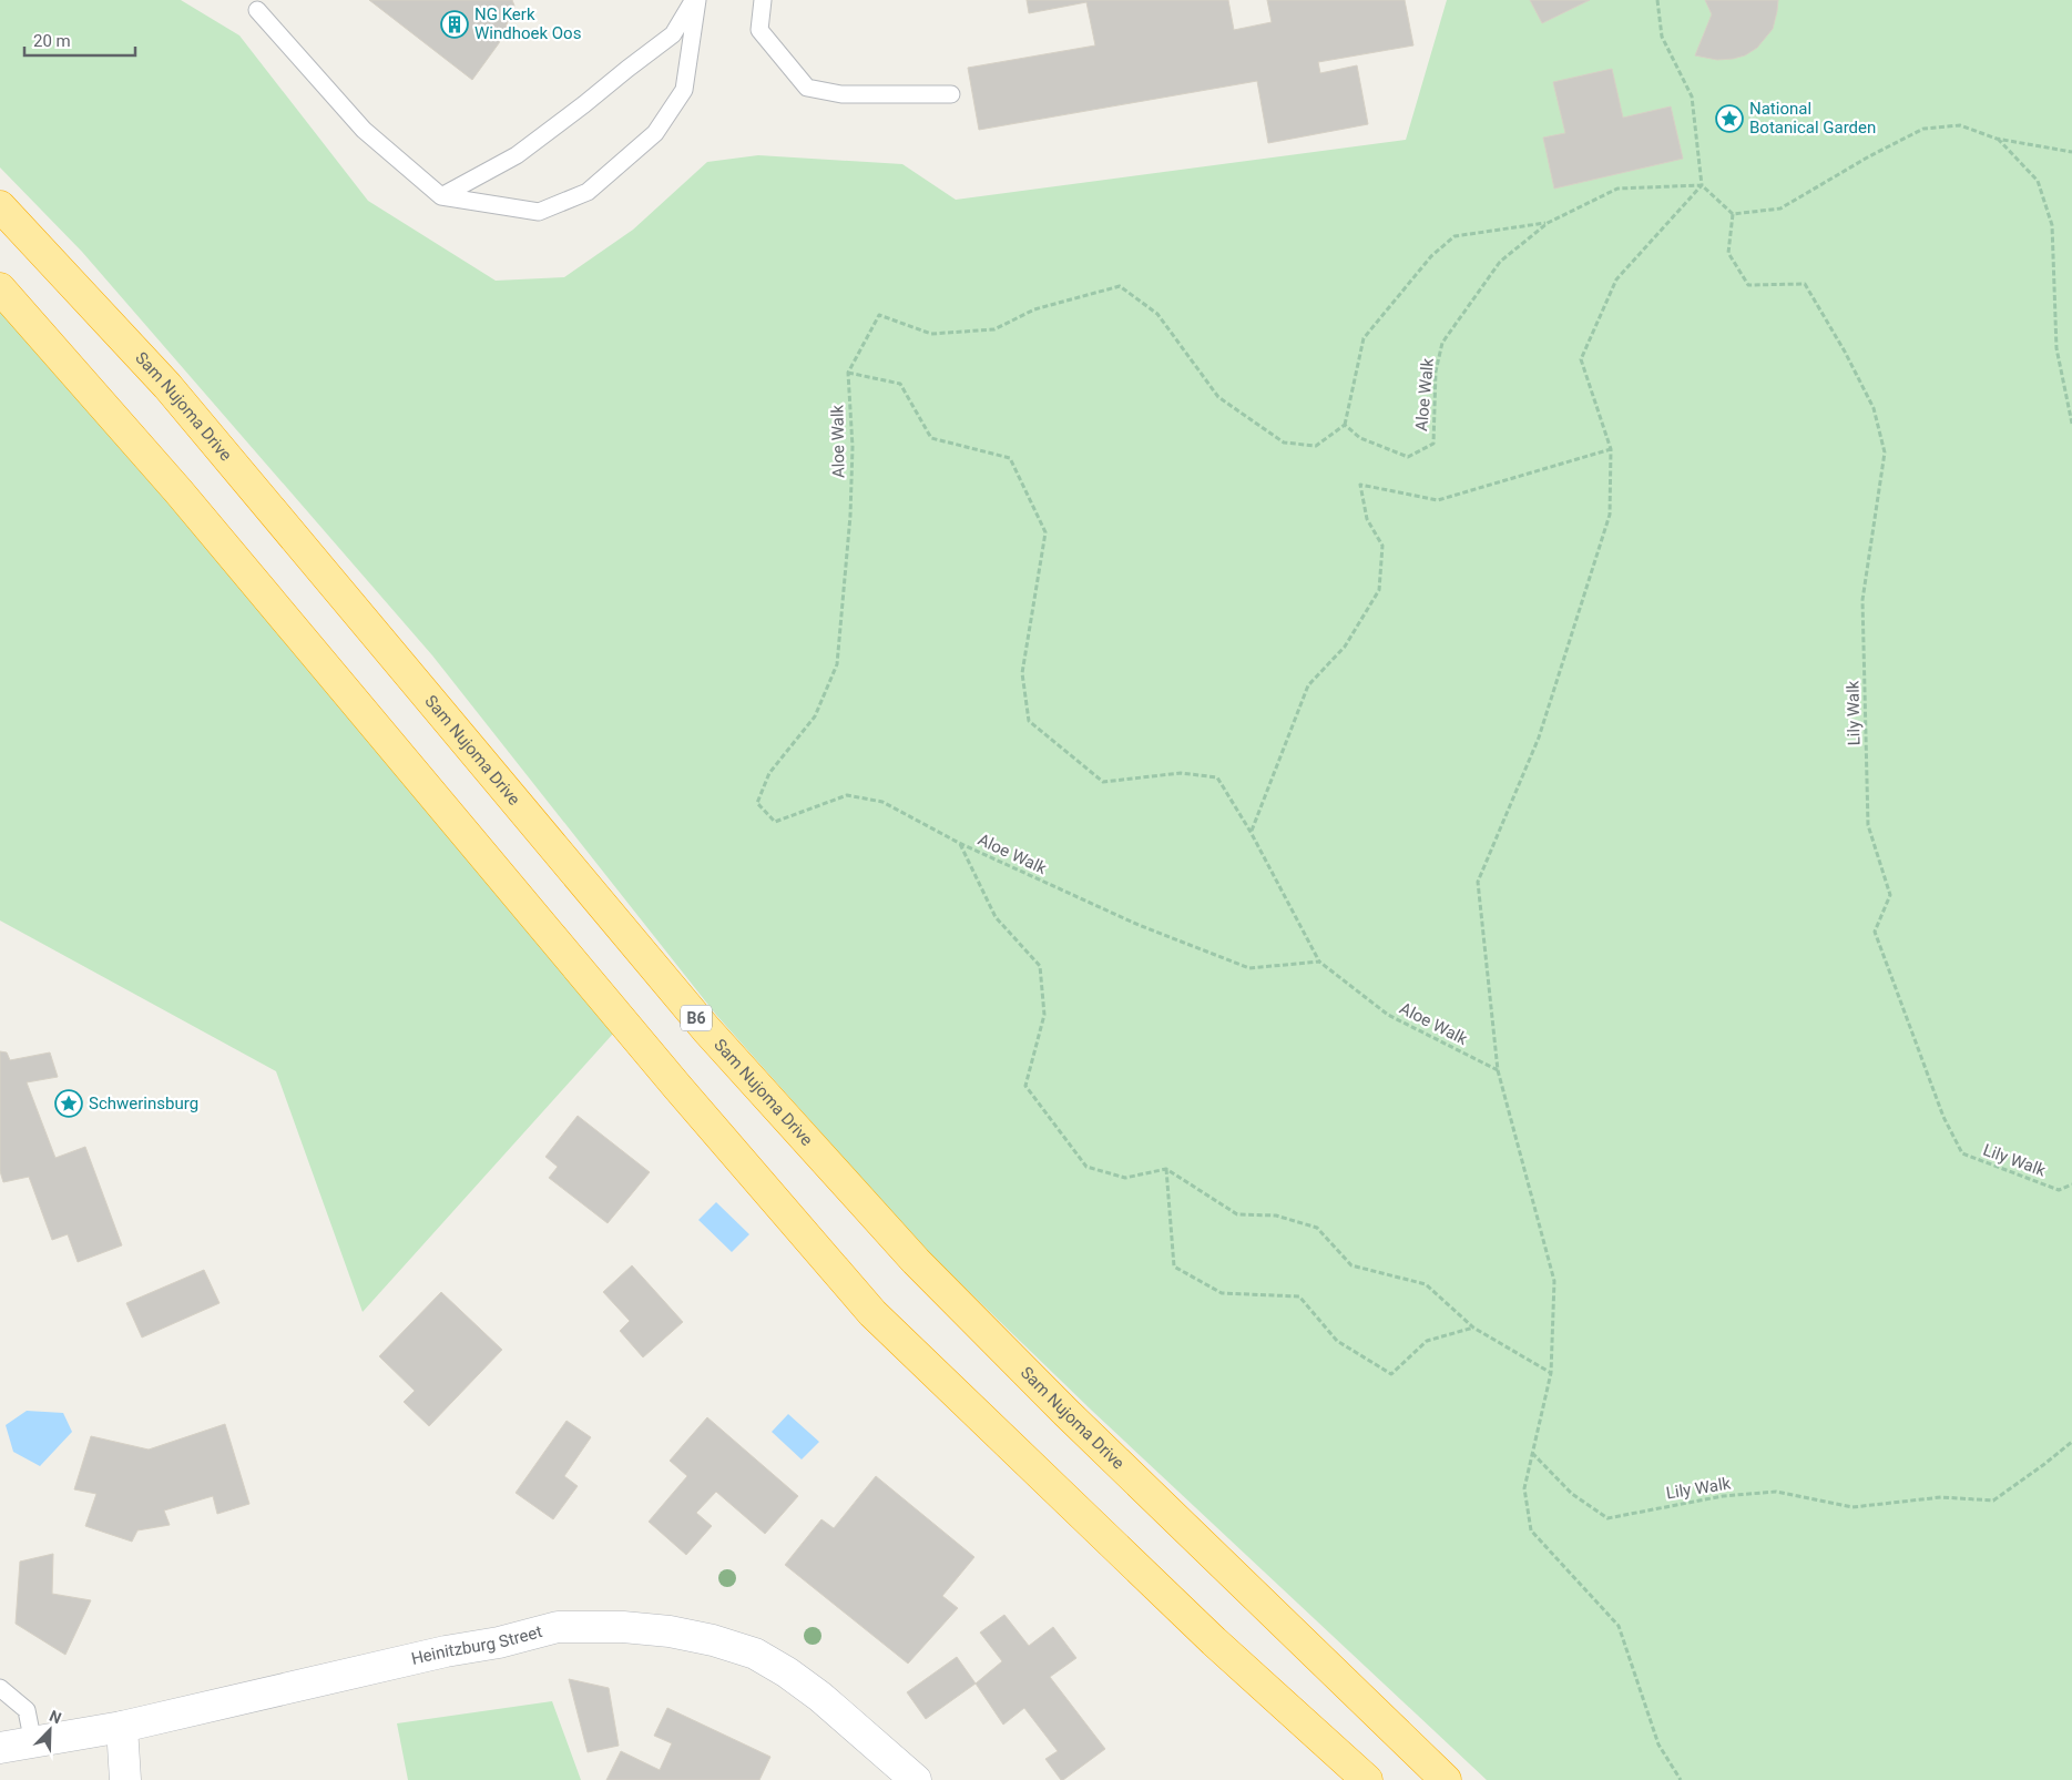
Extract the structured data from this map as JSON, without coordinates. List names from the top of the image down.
{
  "streets": {
    "highway": ["Sam Nujoma Drive", "B6"],
    "street": ["Heinitzburg Street"],
    "path": ["Aloe Walk", "Lily Walk"]
  },
  "places": {
    "building": ["NG Kerk Windhoek Oos"],
    "place": ["National Botanical Garden", "Schwerinsburg"]
  },
  "scale_bar": "20 m",
  "north": "top right"
}
